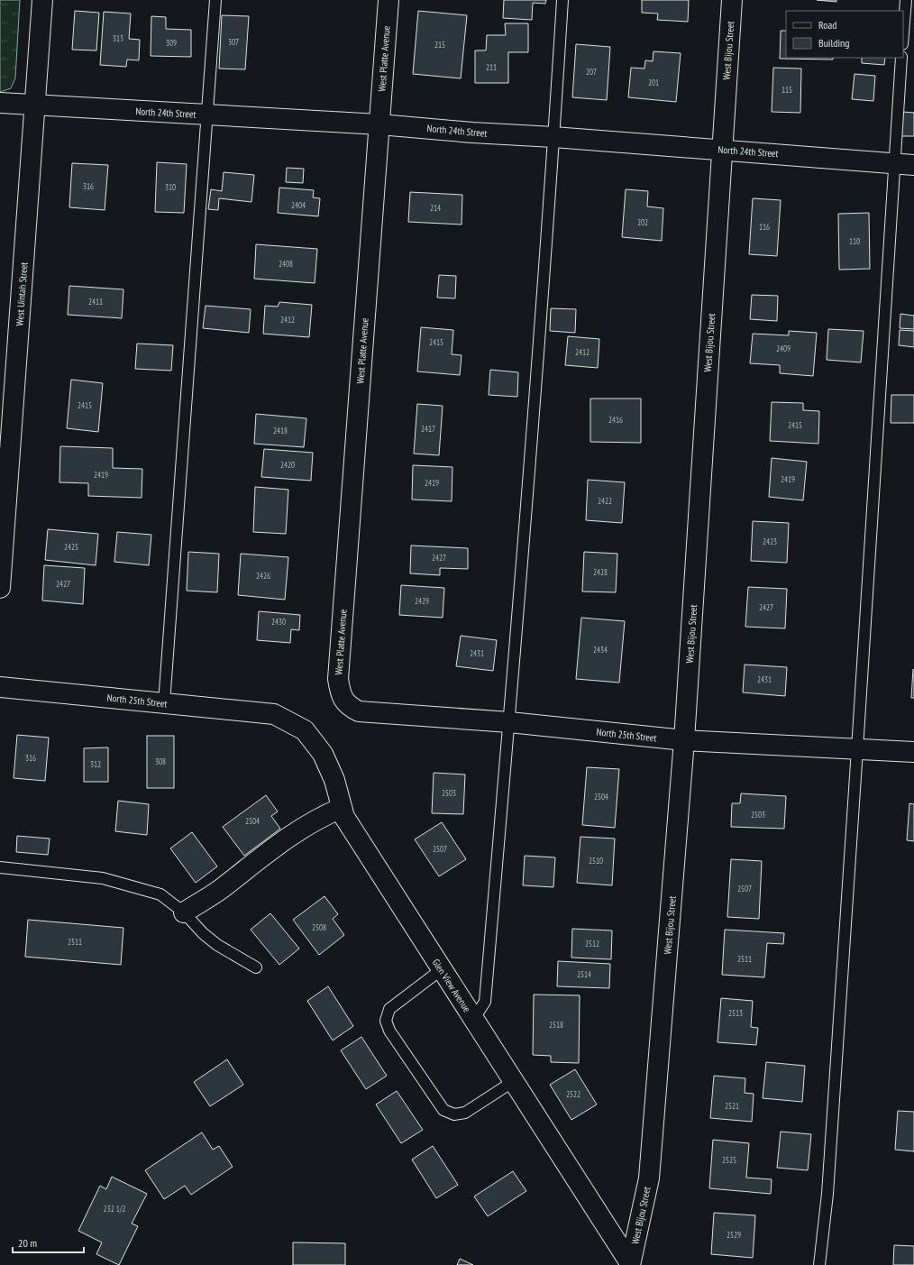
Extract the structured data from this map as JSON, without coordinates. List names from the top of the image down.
{
  "streets": {
    "street": [
      "West Bijou Street",
      "West Platte Avenue",
      "North 24th Street",
      "West Uintah Street",
      "North 25th Street",
      "Glen View Avenue"
    ]
  },
  "crossings": [
    ["West Bijou Street", "North 24th Street"],
    ["West Bijou Street", "North 25th Street"],
    ["West Bijou Street", "Glen View Avenue"],
    ["West Platte Avenue", "North 24th Street"],
    ["West Platte Avenue", "North 25th Street"],
    ["North 24th Street", "West Uintah Street"],
    ["North 25th Street", "Glen View Avenue"]
  ],
  "house_numbers": [
    "313",
    "307",
    "309",
    "215",
    "211",
    "207",
    "201",
    "115",
    "316",
    "310",
    "2404",
    "214",
    "202",
    "116",
    "110",
    "2408",
    "2411",
    "2412",
    "2415",
    "2409",
    "2412",
    "2415",
    "2416",
    "2415",
    "2417",
    "2418",
    "2420",
    "2419",
    "2419",
    "2419",
    "2422",
    "2423",
    "2425",
    "2427",
    "2428",
    "2426",
    "2427",
    "2429",
    "2427",
    "2430",
    "2434",
    "2431",
    "2431",
    "316",
    "308",
    "312",
    "2503",
    "2504",
    "2503",
    "2504",
    "2507",
    "2510",
    "2507",
    "2508",
    "2511",
    "2512",
    "2511",
    "2514",
    "2513",
    "2518",
    "2522",
    "2521",
    "2525",
    "232 1/2",
    "2529"
  ],
  "legend": ["Road", "Building"],
  "scale_bar": "20 m"
}
